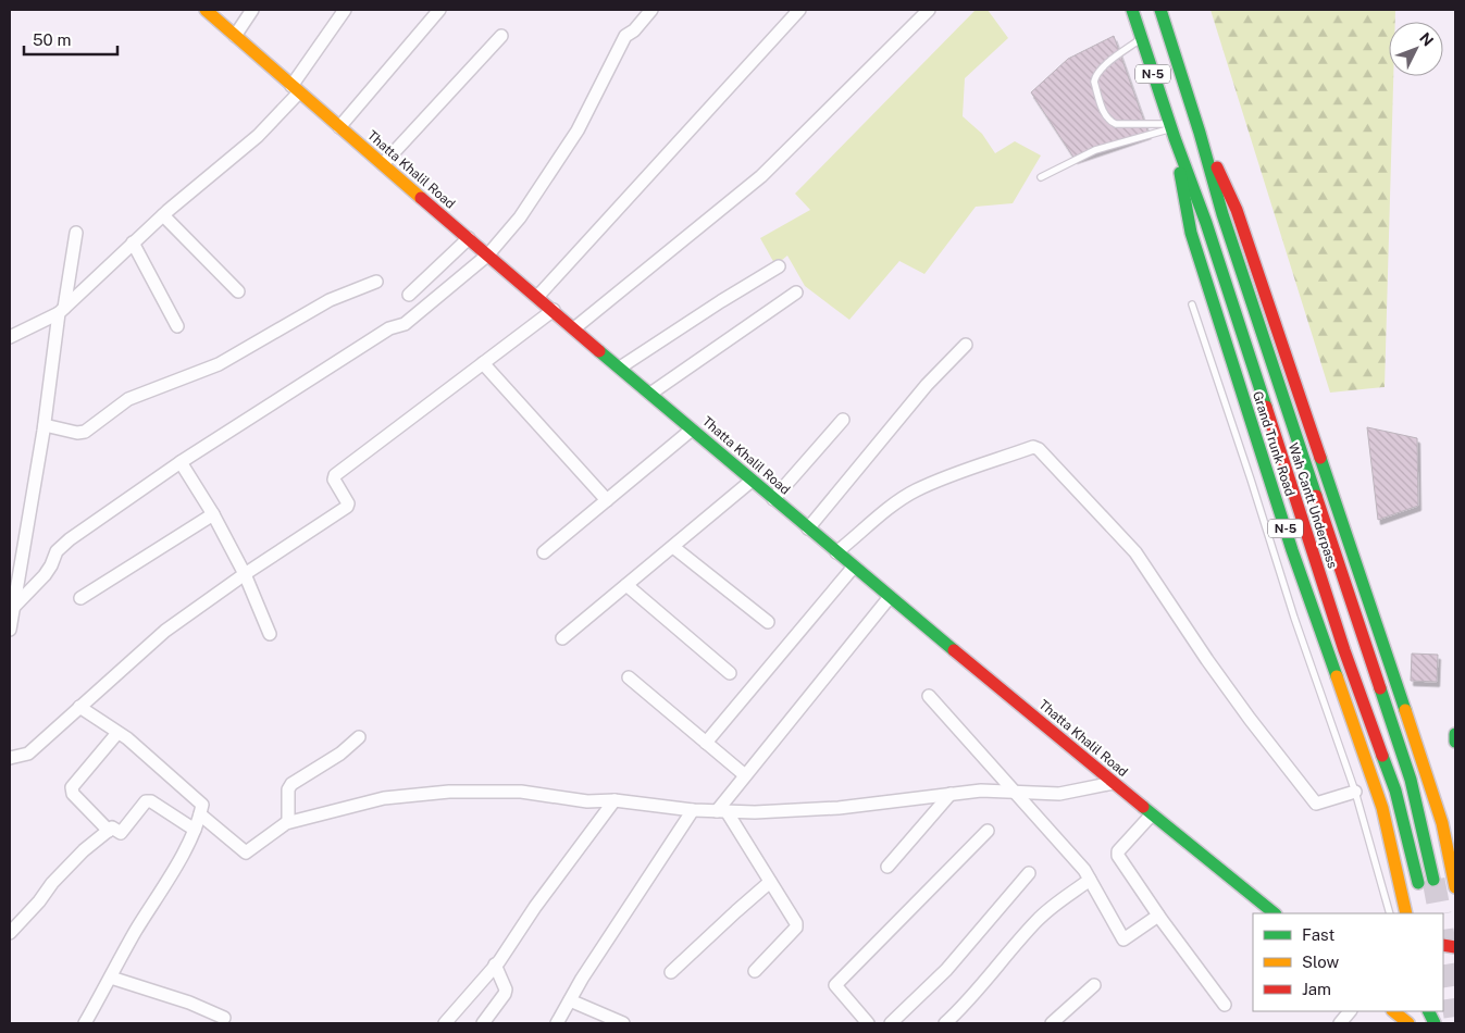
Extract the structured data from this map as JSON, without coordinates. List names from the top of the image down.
{
  "streets": {
    "main road": [
      "N-5",
      "Thatta Khalil Road",
      "Grand Trunk Road",
      "Wah Cantt Underpass"
    ]
  },
  "crossings": [
    ["N-5", "Wah Cantt Underpass"],
    ["Grand Trunk Road", "Wah Cantt Underpass"]
  ],
  "legend": ["Fast", "Slow", "Jam"],
  "scale_bar": "50 m",
  "north": "top right"
}
